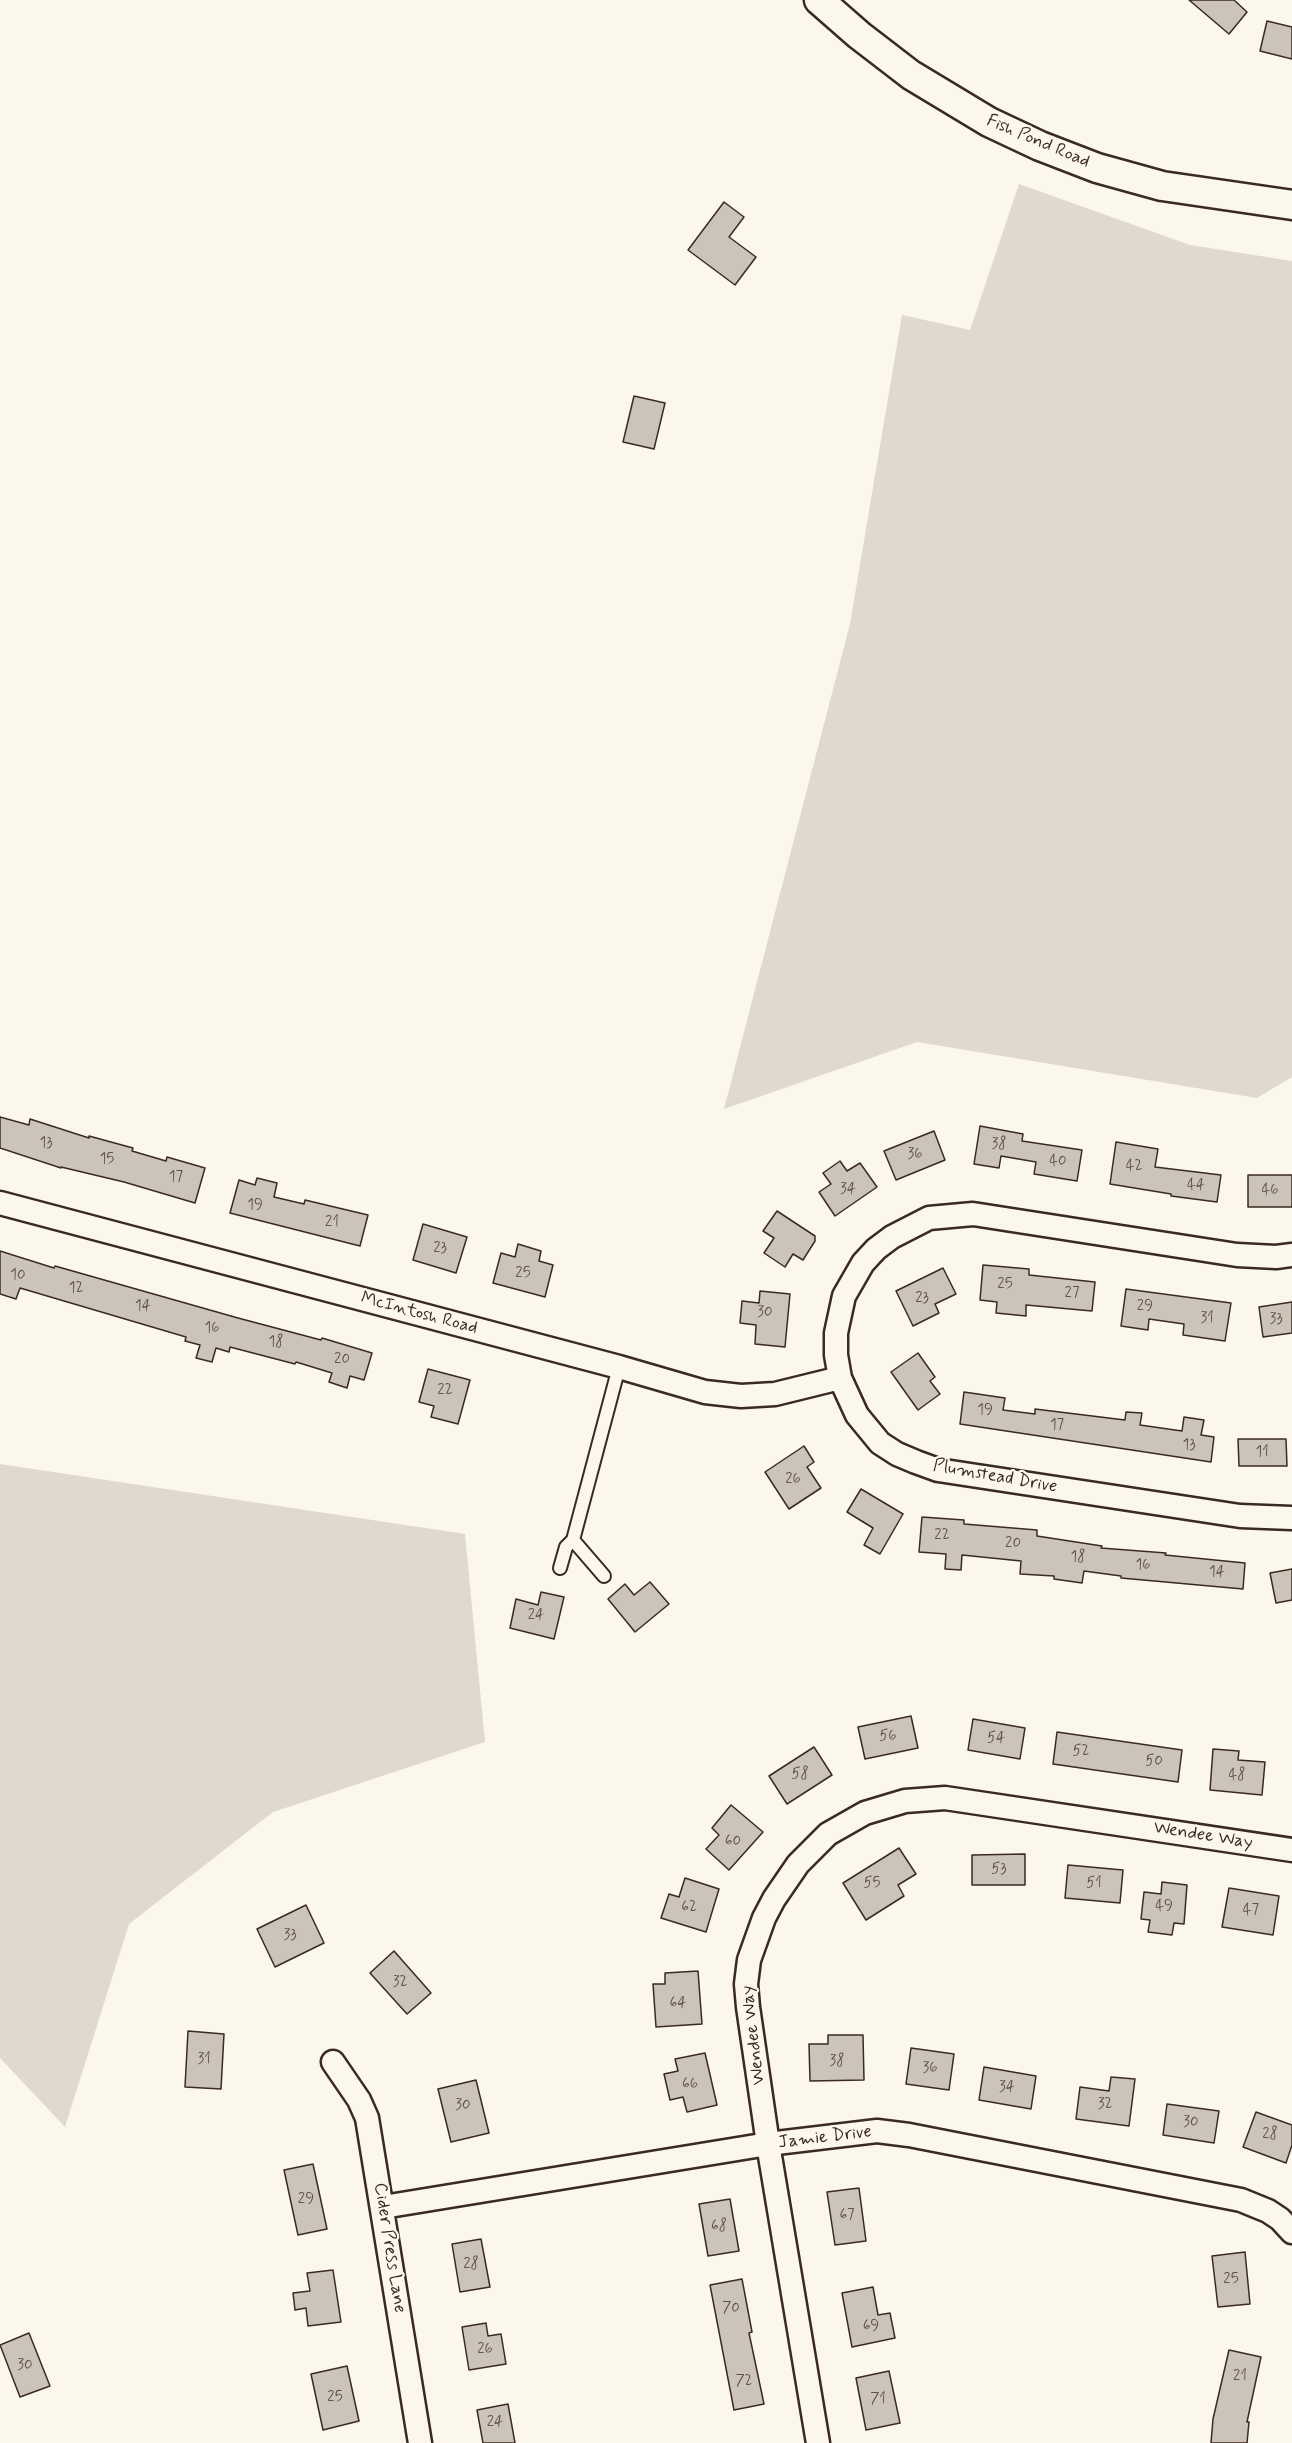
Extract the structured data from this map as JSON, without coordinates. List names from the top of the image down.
{
  "streets": {
    "street": [
      "Fish Pond Road",
      "McIntosh Road",
      "Plumstead Drive",
      "Wendee Way",
      "Jamie Drive",
      "Cider Press Lane"
    ]
  },
  "crossings": [
    ["McIntosh Road", "Plumstead Drive"],
    ["Wendee Way", "Jamie Drive"],
    ["Jamie Drive", "Cider Press Lane"]
  ],
  "house_numbers": [
    "13",
    "38",
    "36",
    "15",
    "40",
    "42",
    "17",
    "44",
    "34",
    "46",
    "19",
    "21",
    "23",
    "25",
    "10",
    "25",
    "12",
    "27",
    "23",
    "14",
    "29",
    "30",
    "31",
    "33",
    "16",
    "18",
    "20",
    "22",
    "19",
    "17",
    "13",
    "11",
    "26",
    "22",
    "20",
    "18",
    "16",
    "14",
    "24",
    "56",
    "54",
    "52",
    "50",
    "58",
    "48",
    "60",
    "53",
    "55",
    "51",
    "49",
    "62",
    "47",
    "33",
    "32",
    "64",
    "31",
    "38",
    "36",
    "66",
    "34",
    "32",
    "30",
    "30",
    "28",
    "29",
    "67",
    "68",
    "28",
    "25",
    "70",
    "69",
    "26",
    "30",
    "21",
    "72",
    "25",
    "71",
    "24"
  ]
}
